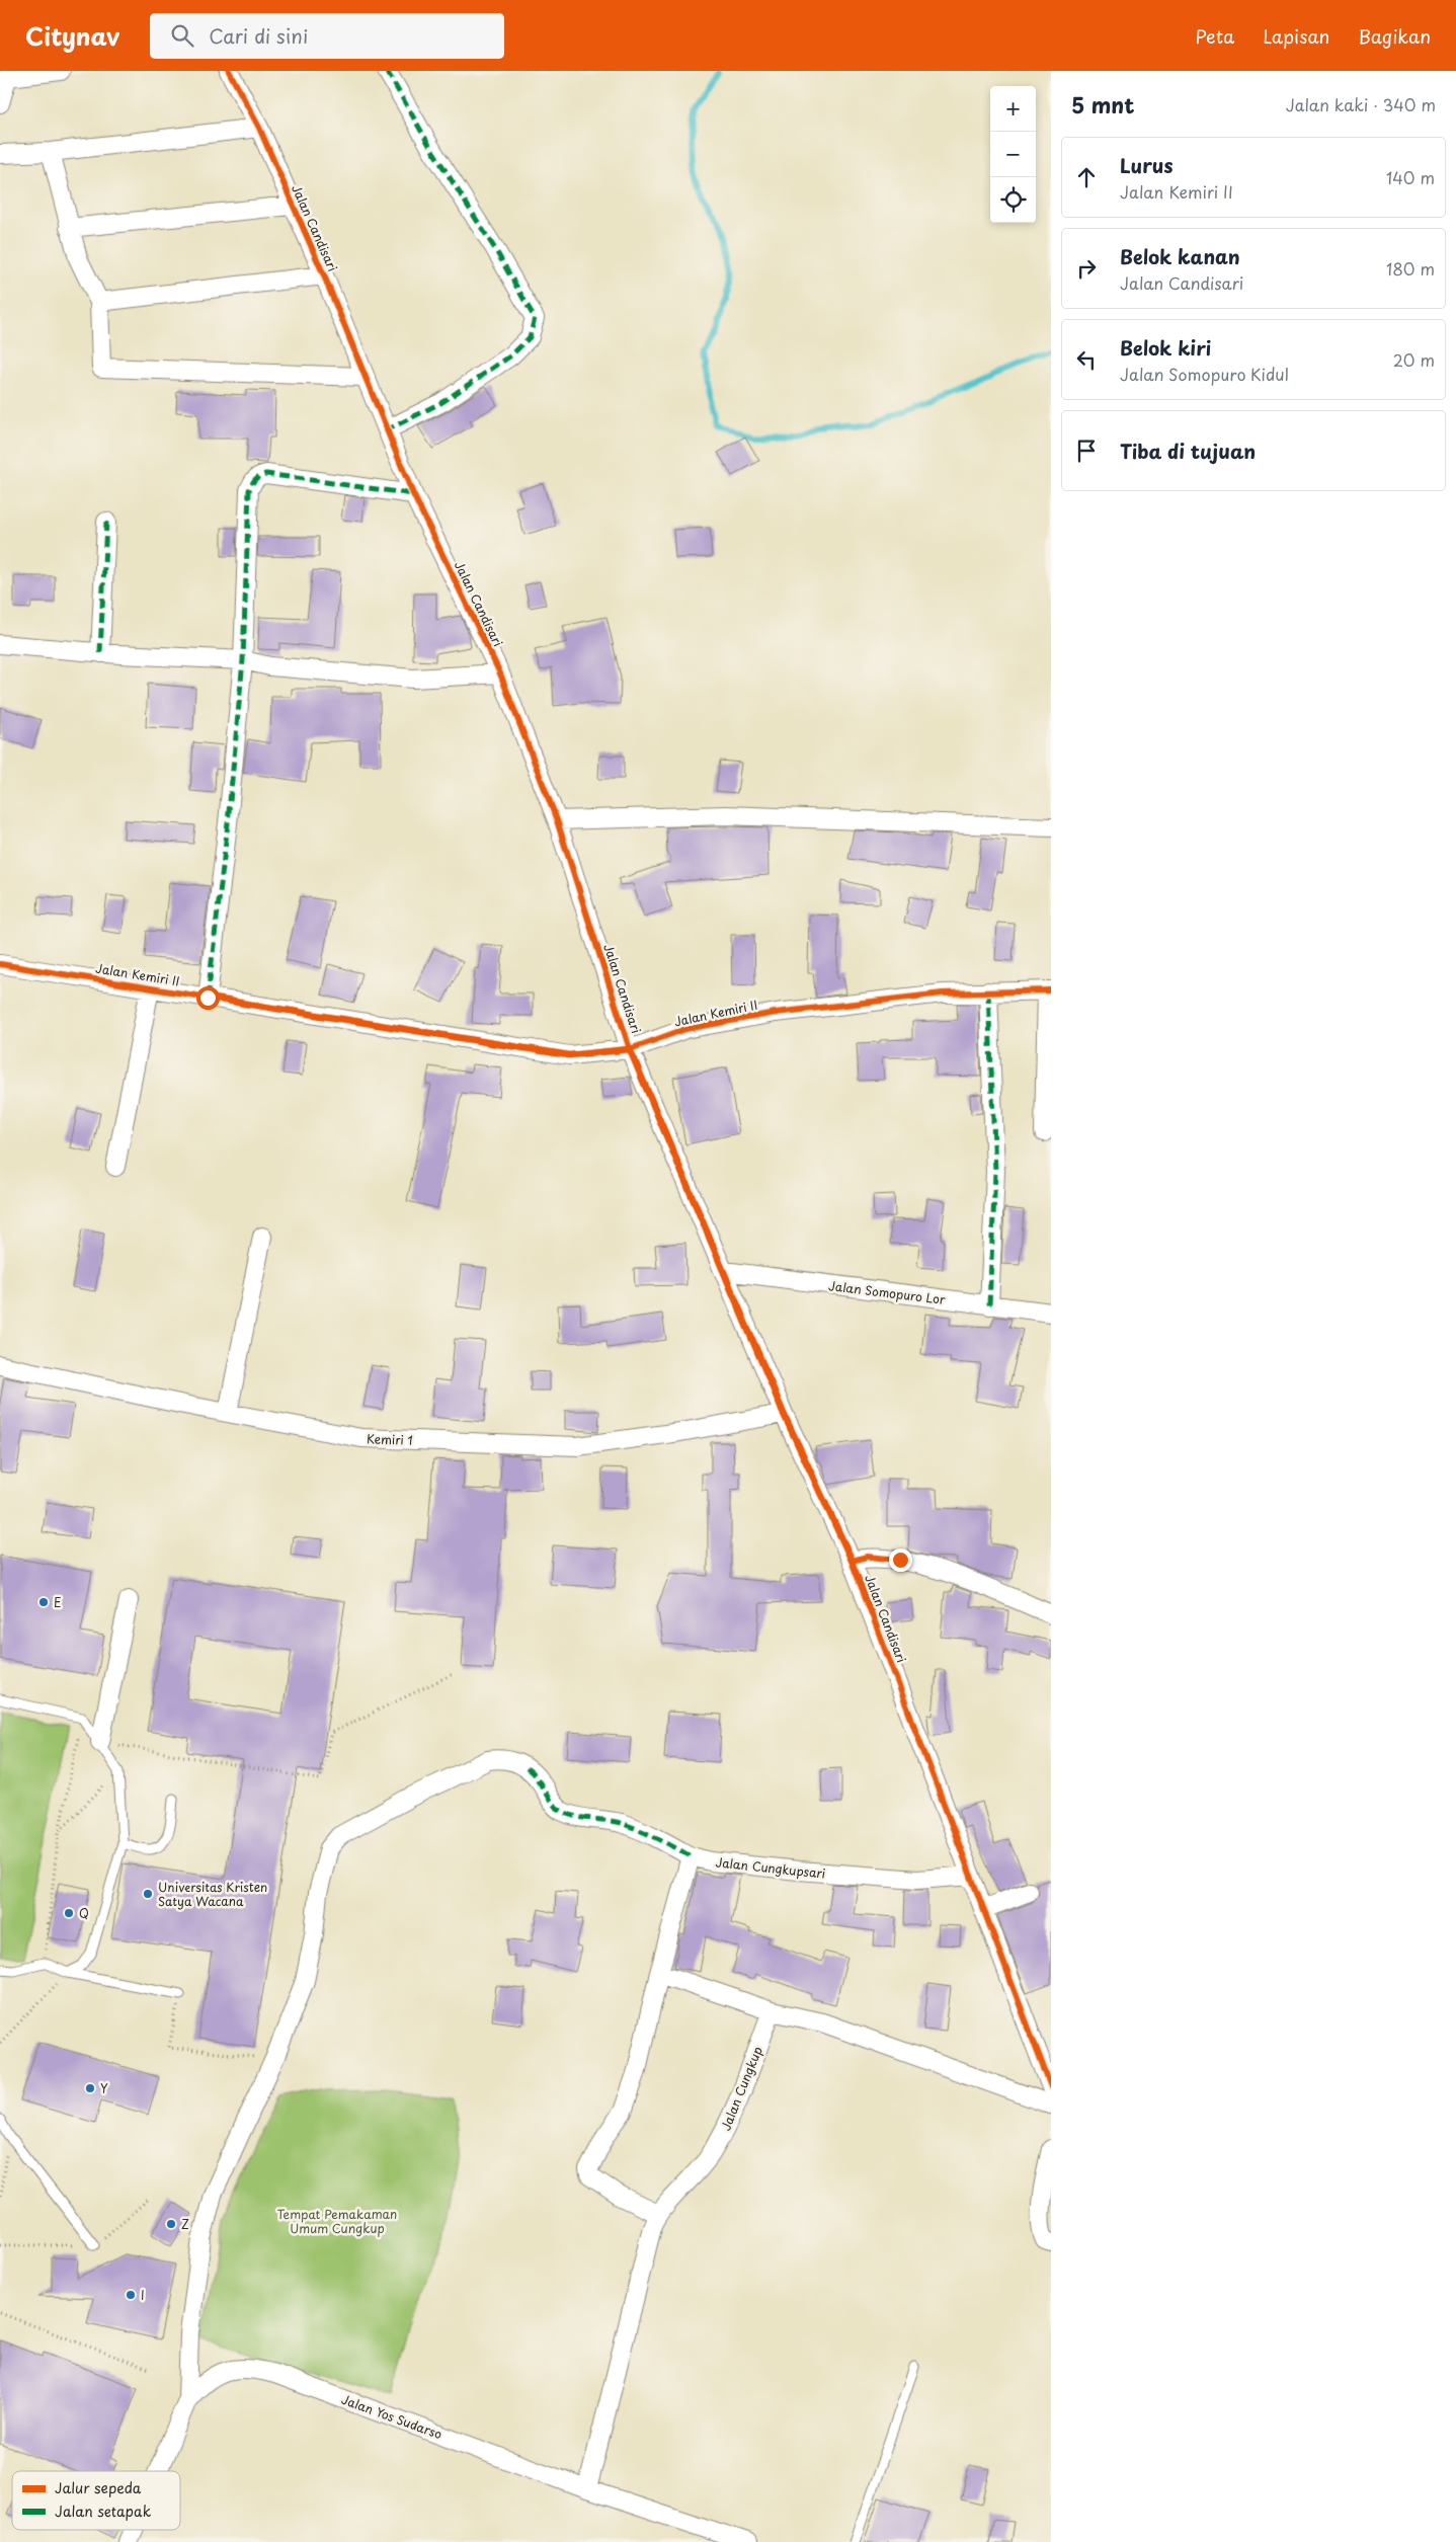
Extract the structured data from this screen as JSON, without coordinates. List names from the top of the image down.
{
  "streets": {
    "street": [
      "Jalan Candisari",
      "Jalan Kemiri II",
      "Jalan Somopuro Lor",
      "Kemiri 1",
      "Jalan Cungkupsari",
      "Jalan Cungkup",
      "Jalan Yos Sudarso"
    ]
  },
  "crossings": [
    ["Jalan Candisari", "Jalan Kemiri II"],
    ["Jalan Candisari", "Jalan Somopuro Lor"],
    ["Jalan Candisari", "Kemiri 1"],
    ["Jalan Candisari", "Jalan Cungkupsari"],
    ["Jalan Cungkupsari", "Jalan Yos Sudarso"],
    ["Jalan Cungkup", "Jalan Yos Sudarso"]
  ],
  "parks": ["Tempat Pemakaman Umum Cungkup"],
  "places": [
    "E",
    "Universitas Kristen Satya Wacana",
    "Q",
    "Y",
    "Z",
    "I"
  ],
  "legend": ["Jalur sepeda", "Jalan setapak"],
  "page": {
    "header": "Citynav",
    "search": "Cari di sini",
    "nav": ["Peta", "Lapisan", "Bagikan"],
    "heading": ["5 mnt", "Jalan kaki · 340 m"],
    "map_buttons": ["+", "−"],
    "list": [
      ["Lurus", "Jalan Kemiri II", "140 m"],
      ["Belok kanan", "Jalan Candisari", "180 m"],
      ["Belok kiri", "Jalan Somopuro Kidul", "20 m"],
      "Tiba di tujuan"
    ]
  }
}
